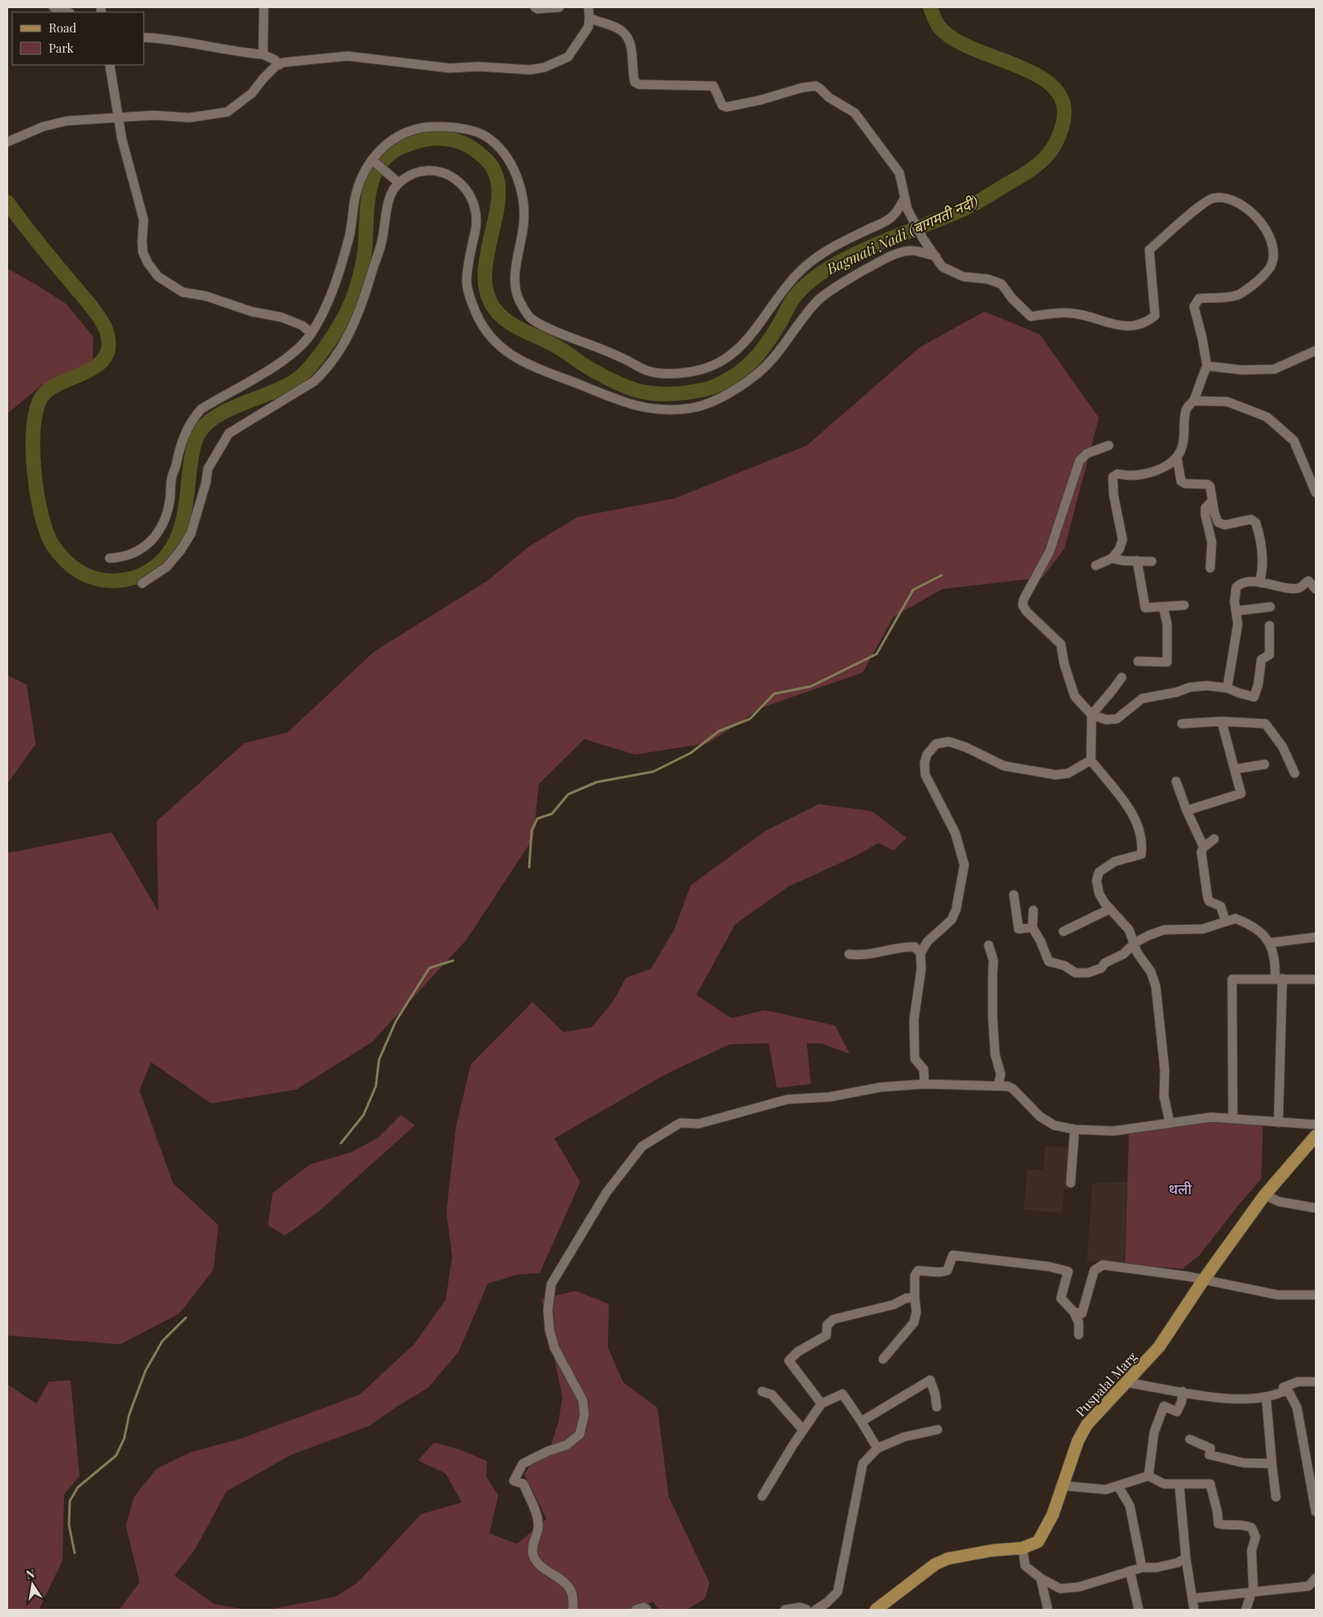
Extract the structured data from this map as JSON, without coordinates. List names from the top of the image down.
{
  "streets": {
    "main road": ["Puspalal Marg"]
  },
  "districts": ["थली"],
  "water": ["Bagmati Nadi (बागमती नदी)"],
  "legend": ["Road", "Park"],
  "north": "top"
}
